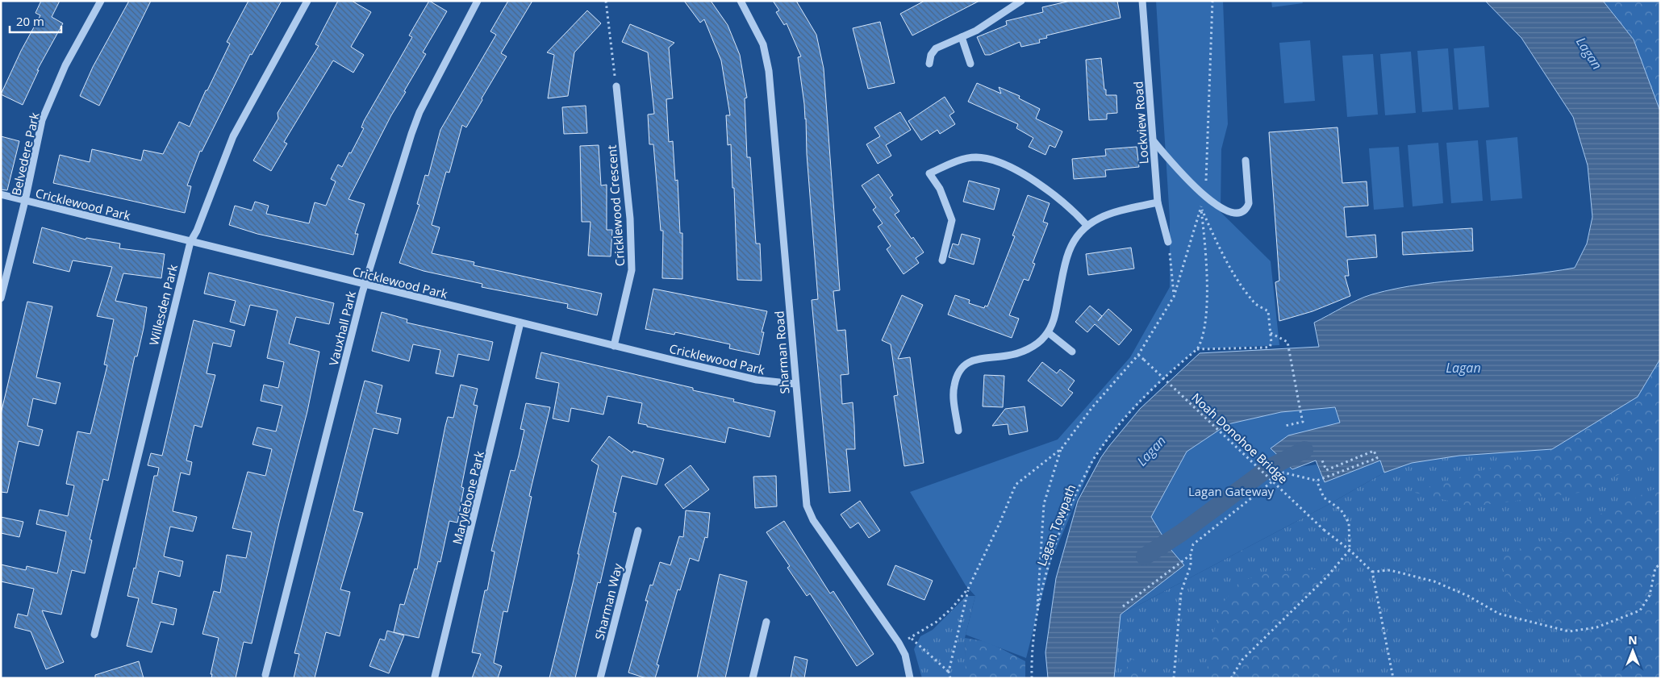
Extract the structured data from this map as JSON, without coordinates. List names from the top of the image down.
{
  "streets": {
    "street": [
      "Lockview Road",
      "Belvedere Park",
      "Cricklewood Park",
      "Cricklewood Crescent",
      "Willesden Park",
      "Vauxhall Park",
      "Sharman Road",
      "Marylebone Park",
      "Sharman Way"
    ],
    "path": ["Noah Donohoe Bridge", "Lagan Towpath"]
  },
  "crossings": [
    ["Belvedere Park", "Cricklewood Park"],
    ["Cricklewood Park", "Cricklewood Crescent"],
    ["Cricklewood Park", "Willesden Park"],
    ["Cricklewood Park", "Vauxhall Park"],
    ["Cricklewood Park", "Sharman Road"],
    ["Cricklewood Park", "Marylebone Park"]
  ],
  "water": ["Lagan"],
  "parks": ["Lagan Gateway"],
  "scale_bar": "20 m",
  "north": "top"
}
